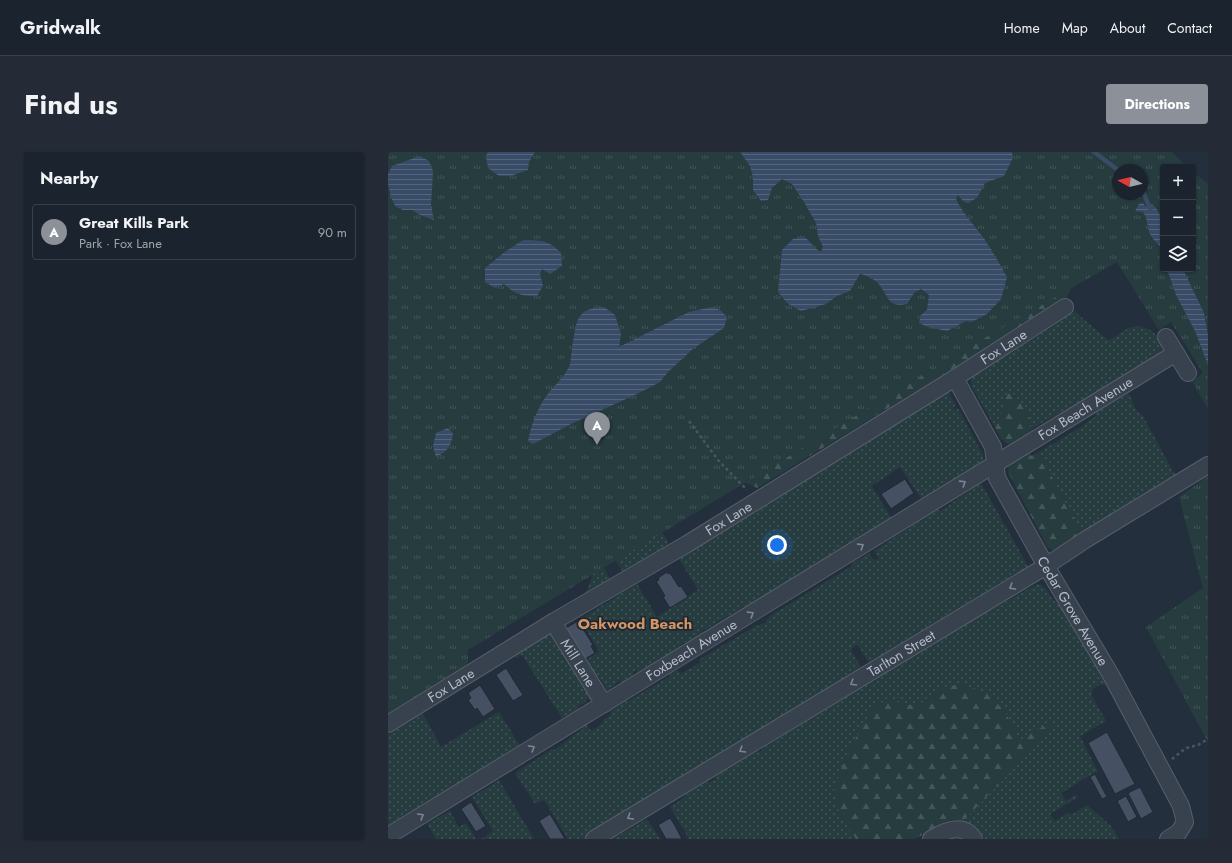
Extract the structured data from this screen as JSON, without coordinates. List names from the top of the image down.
{
  "streets": {
    "street": [
      "Fox Lane",
      "Fox Beach Avenue",
      "Cedar Grove Avenue",
      "Foxbeach Avenue",
      "Tarlton Street",
      "Mill Lane"
    ]
  },
  "crossings": [
    ["Fox Lane", "Cedar Grove Avenue"],
    ["Fox Lane", "Mill Lane"],
    ["Fox Beach Avenue", "Cedar Grove Avenue"],
    ["Fox Beach Avenue", "Foxbeach Avenue"],
    ["Cedar Grove Avenue", "Foxbeach Avenue"],
    ["Cedar Grove Avenue", "Tarlton Street"],
    ["Foxbeach Avenue", "Mill Lane"]
  ],
  "one_way": ["Foxbeach Avenue", "Tarlton Street"],
  "districts": ["Oakwood Beach"],
  "north": "left",
  "page": {
    "header": "Gridwalk",
    "nav": [
      "Home",
      "Map",
      "About",
      "Contact"
    ],
    "title": "Find us",
    "buttons": "Directions",
    "heading": "Nearby",
    "map_buttons": ["+", "−"],
    "list": [
      {
        "mark": "A",
        "name": "Great Kills Park",
        "note": "Park · Fox Lane",
        "value": "90 m"
      }
    ],
    "pins": "A"
  }
}
